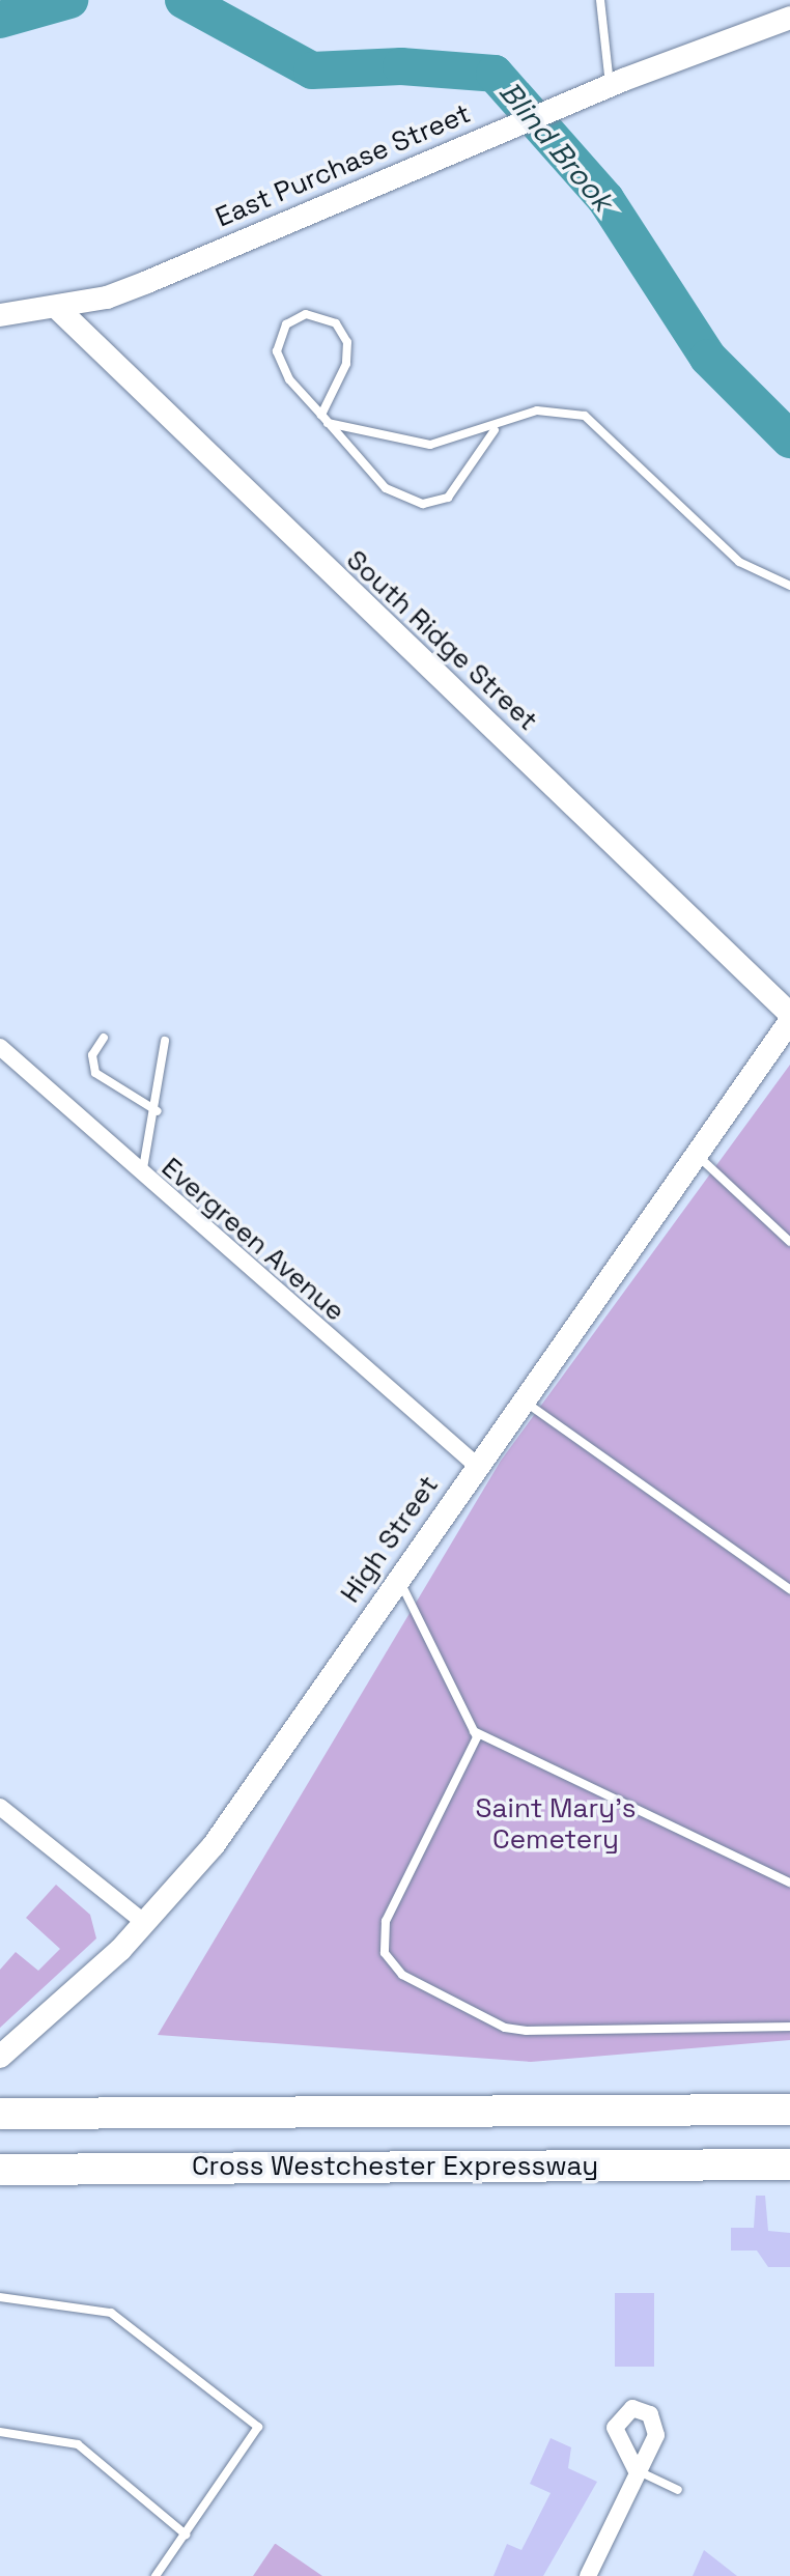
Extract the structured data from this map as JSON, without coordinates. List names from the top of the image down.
{
  "streets": {
    "highway": ["Cross Westchester Expressway"],
    "street": [
      "East Purchase Street",
      "South Ridge Street",
      "Evergreen Avenue",
      "High Street"
    ]
  },
  "crossings": [
    ["East Purchase Street", "South Ridge Street"],
    ["Evergreen Avenue", "High Street"]
  ],
  "water": ["Blind Brook"],
  "parks": ["Saint Mary's Cemetery"]
}
